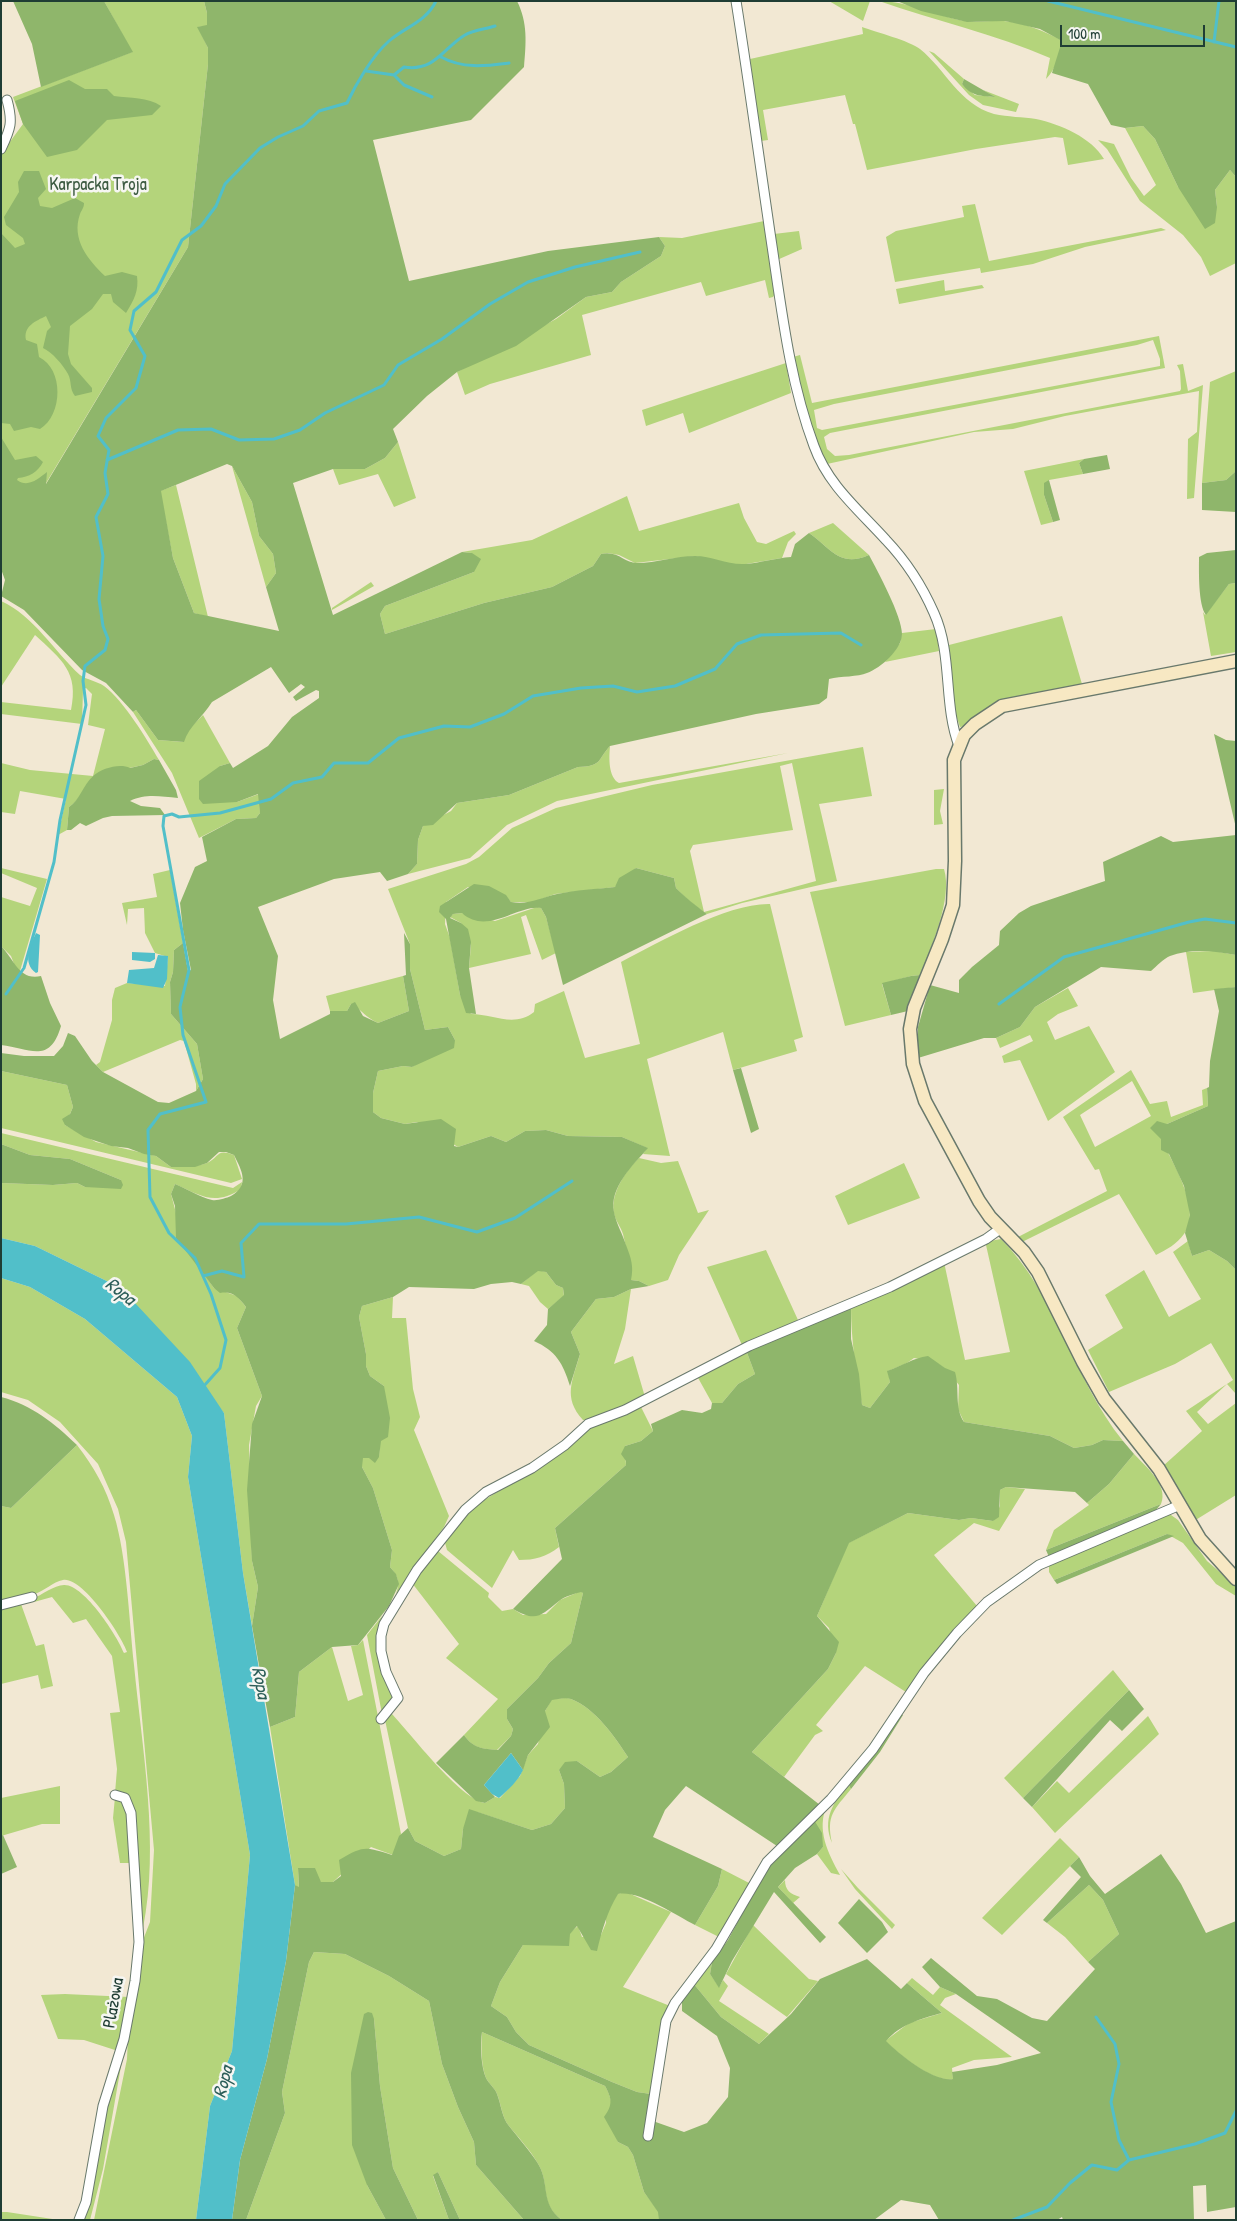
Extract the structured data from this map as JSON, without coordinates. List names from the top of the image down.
{
  "streets": {
    "street": ["Plażowa"]
  },
  "water": ["Ropa"],
  "parks": ["Karpacka Troja"],
  "scale_bar": "100 m"
}
